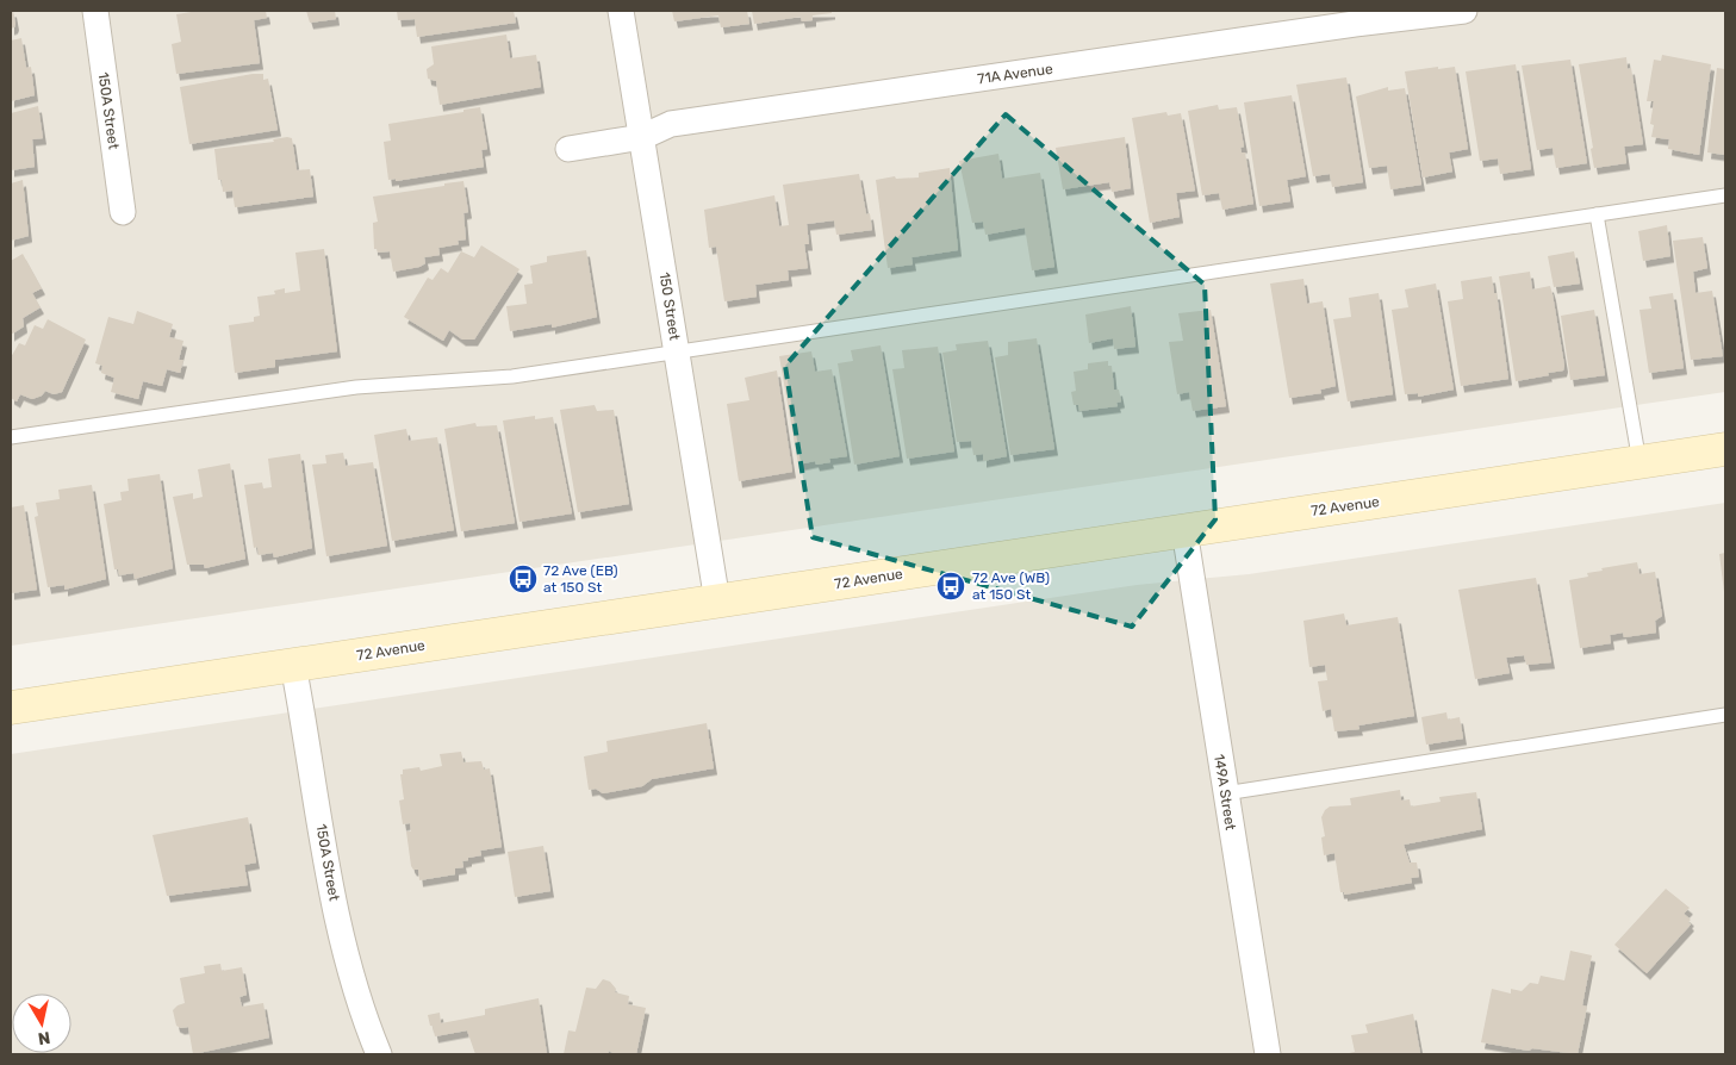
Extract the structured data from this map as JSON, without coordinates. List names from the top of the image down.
{
  "streets": {
    "main road": ["72 Avenue"],
    "street": [
      "71A Avenue",
      "150A Street",
      "150 Street",
      "149A Street"
    ]
  },
  "crossings": [
    ["71A Avenue", "150 Street"],
    ["150A Street", "72 Avenue"],
    ["150 Street", "72 Avenue"],
    ["72 Avenue", "149A Street"]
  ],
  "places": {
    "bus stop": ["72 Ave (EB) at 150 St", "72 Ave (WB) at 150 St"]
  },
  "north": "bottom"
}
